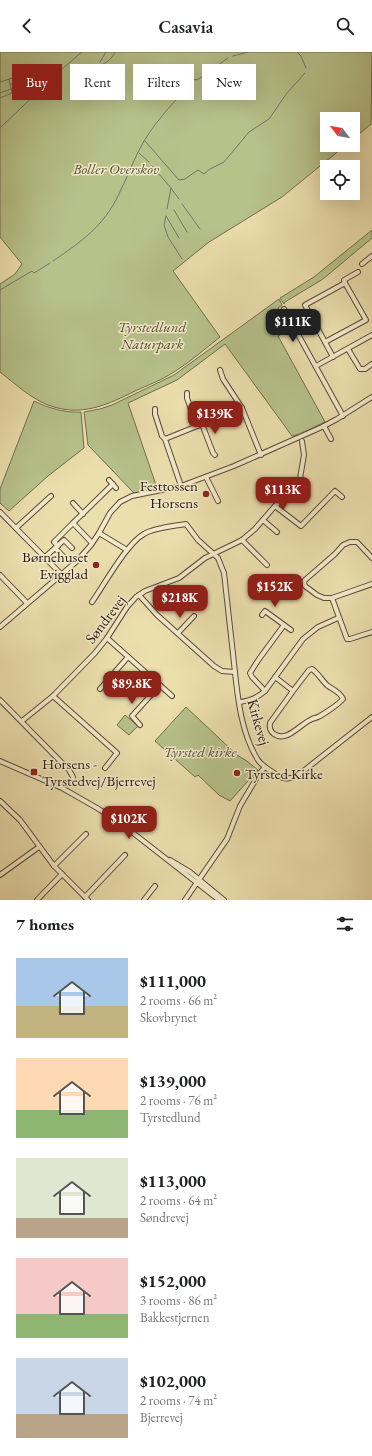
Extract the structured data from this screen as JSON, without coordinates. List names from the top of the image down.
{
  "streets": {
    "street": ["Søndrevej", "Kirkevej"]
  },
  "crossings": [
    ["Søndrevej", "Kirkevej"]
  ],
  "parks": ["Boller Overskov", "Tyrstedlund Naturpark", "Tyrsted kirke"],
  "places": {
    "other": ["Festtossen Horsens", "Børnehuset Evigglad", "Tyrsted Kirke"],
    "transit": ["Horsens - Tyrstedvej/Bjerrevej"]
  },
  "north": "top left",
  "page": {
    "header": "Casavia",
    "chip": [
      "Buy",
      "Rent",
      "Filters",
      "New"
    ],
    "price": [
      "$111K",
      "$139K",
      "$113K",
      "$152K",
      "$218K",
      "$89.8K",
      "$102K"
    ],
    "heading": "7 homes",
    "list": [
      {
        "name": "$111,000",
        "note": "2 rooms · 66 m² · Skovbrynet"
      },
      {
        "name": "$139,000",
        "note": "2 rooms · 76 m² · Tyrstedlund"
      },
      {
        "name": "$113,000",
        "note": "2 rooms · 64 m² · Søndrevej"
      },
      {
        "name": "$152,000",
        "note": "3 rooms · 86 m² · Bakkestjernen"
      },
      {
        "name": "$102,000",
        "note": "2 rooms · 74 m² · Bjerrevej"
      }
    ]
  }
}
